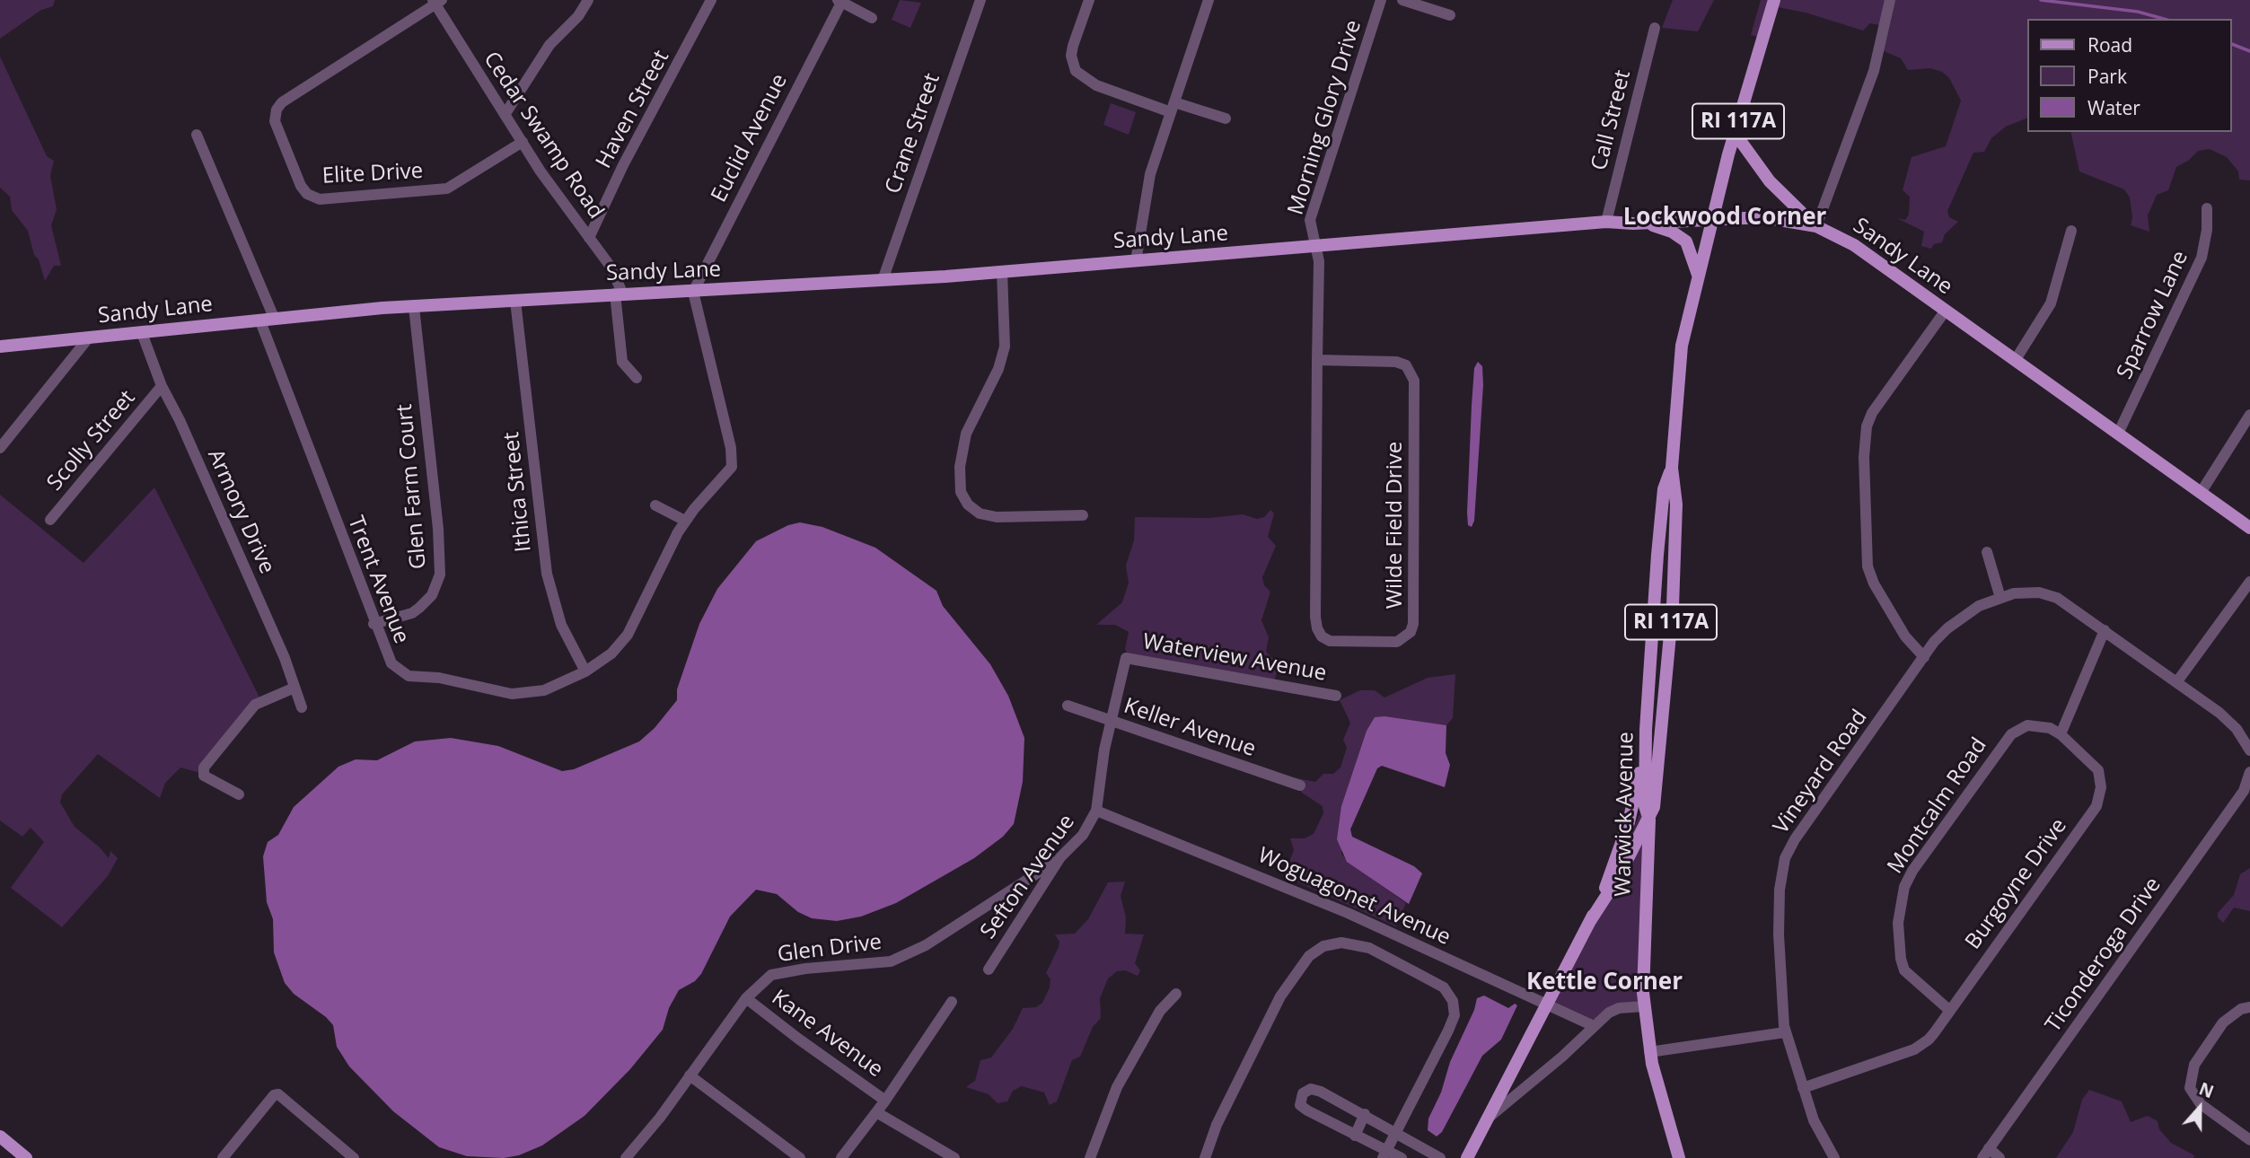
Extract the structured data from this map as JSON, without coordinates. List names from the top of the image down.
{
  "streets": {
    "main road": ["RI 117A", "Sandy Lane", "Warwick Avenue"],
    "street": [
      "Haven Street",
      "Morning Glory Drive",
      "Call Street",
      "Crane Street",
      "Cedar Swamp Road",
      "Euclid Avenue",
      "Elite Drive",
      "Sparrow Lane",
      "Scolly Street",
      "Glen Farm Court",
      "Ithica Street",
      "Armory Drive",
      "Wilde Field Drive",
      "Trent Avenue",
      "Waterview Avenue",
      "Keller Avenue",
      "Vineyard Road",
      "Montcalm Road",
      "Sefton Avenue",
      "Burgoyne Drive",
      "Woguagonet Avenue",
      "Glen Drive",
      "Ticonderoga Drive",
      "Kane Avenue"
    ]
  },
  "crossings": [
    ["Haven Street", "Cedar Swamp Road"],
    ["Morning Glory Drive", "Sandy Lane"],
    ["Morning Glory Drive", "Wilde Field Drive"],
    ["Call Street", "Sandy Lane"],
    ["RI 117A", "Warwick Avenue"],
    ["RI 117A", "Woguagonet Avenue"],
    ["Crane Street", "Sandy Lane"],
    ["Cedar Swamp Road", "Elite Drive"],
    ["Cedar Swamp Road", "Sandy Lane"],
    ["Euclid Avenue", "Sandy Lane"],
    ["Euclid Avenue", "Trent Avenue"],
    ["Sandy Lane", "Sparrow Lane"],
    ["Sandy Lane", "Glen Farm Court"],
    ["Sandy Lane", "Ithica Street"],
    ["Sandy Lane", "Armory Drive"],
    ["Sandy Lane", "Wilde Field Drive"],
    ["Sandy Lane", "Trent Avenue"],
    ["Sandy Lane", "Warwick Avenue"],
    ["Scolly Street", "Armory Drive"],
    ["Glen Farm Court", "Trent Avenue"],
    ["Ithica Street", "Trent Avenue"],
    ["Waterview Avenue", "Sefton Avenue"],
    ["Keller Avenue", "Sefton Avenue"],
    ["Vineyard Road", "Burgoyne Drive"],
    ["Montcalm Road", "Burgoyne Drive"],
    ["Sefton Avenue", "Woguagonet Avenue"],
    ["Sefton Avenue", "Glen Drive"],
    ["Glen Drive", "Kane Avenue"]
  ],
  "districts": ["Lockwood Corner", "Kettle Corner"],
  "legend": ["Road", "Park", "Water"],
  "north": "top"
}
